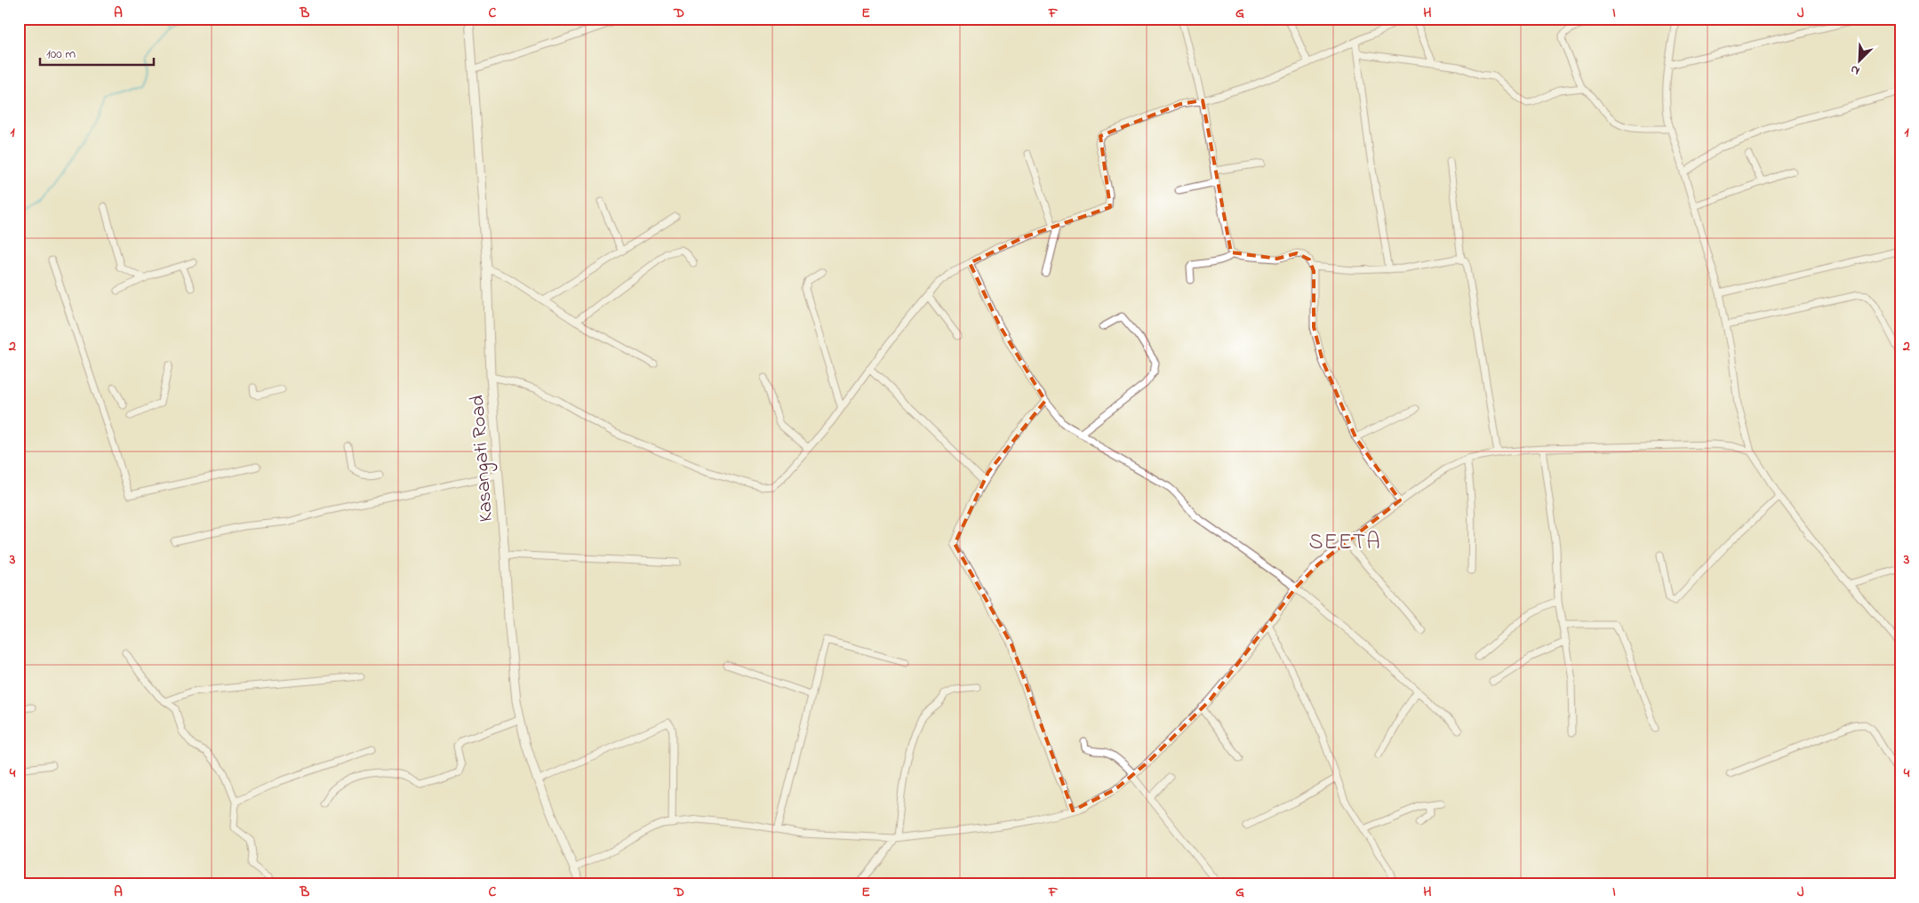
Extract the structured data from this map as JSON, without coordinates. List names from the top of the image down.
{
  "streets": {
    "street": ["Kasangati Road"]
  },
  "districts": ["SEETA"],
  "scale_bar": "100 m",
  "north": "bottom left",
  "grid": {
    "columns": [
      "A",
      "B",
      "C",
      "D",
      "E",
      "F",
      "G",
      "H",
      "I",
      "J"
    ],
    "rows": [
      "1",
      "2",
      "3",
      "4"
    ]
  }
}
